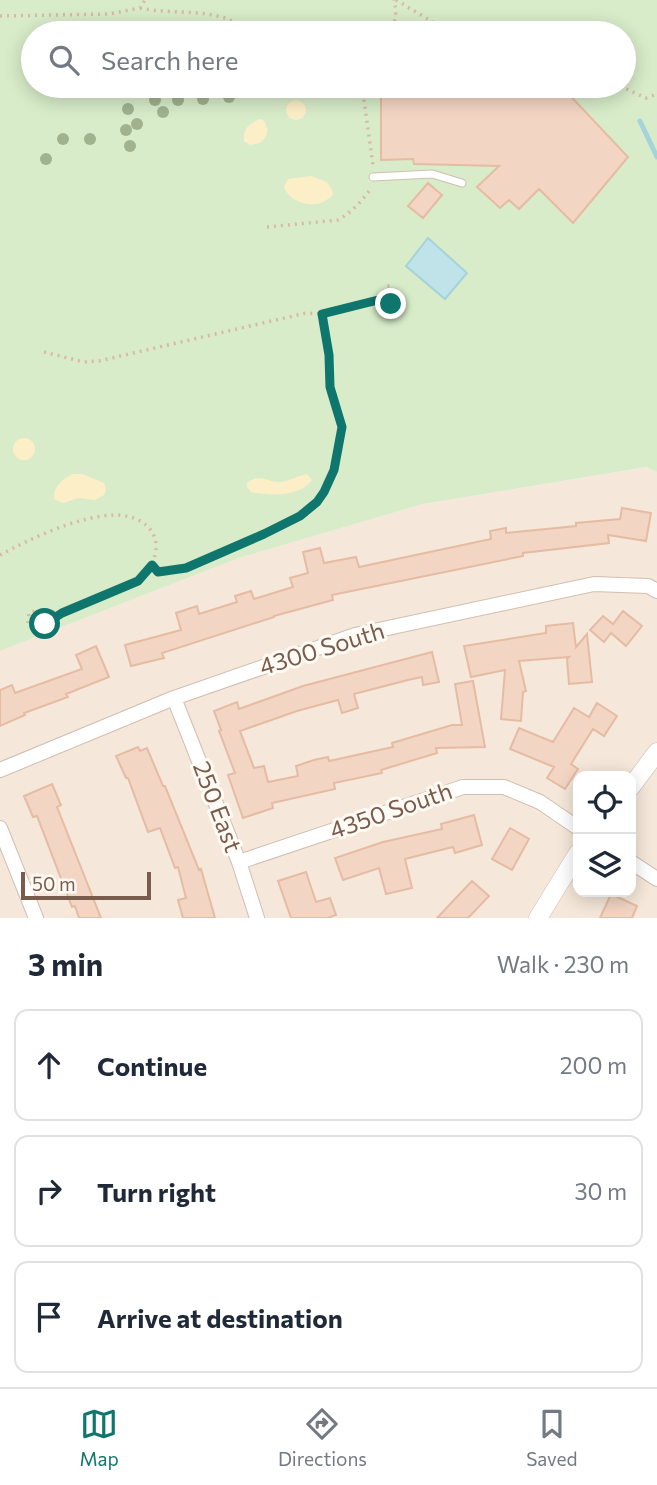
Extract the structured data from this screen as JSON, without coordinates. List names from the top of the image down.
{
  "streets": {
    "street": ["4300 South", "250 East", "4350 South"]
  },
  "crossings": [
    ["4300 South", "250 East"],
    ["250 East", "4350 South"]
  ],
  "scale_bar": "50 m",
  "page": {
    "search": "Search here",
    "scale": "50 m",
    "heading": ["3 min", "Walk · 230 m"],
    "list": [
      ["Continue", "200 m"],
      ["Turn right", "30 m"],
      "Arrive at destination"
    ],
    "nav": ["Map", "Directions", "Saved"]
  }
}
